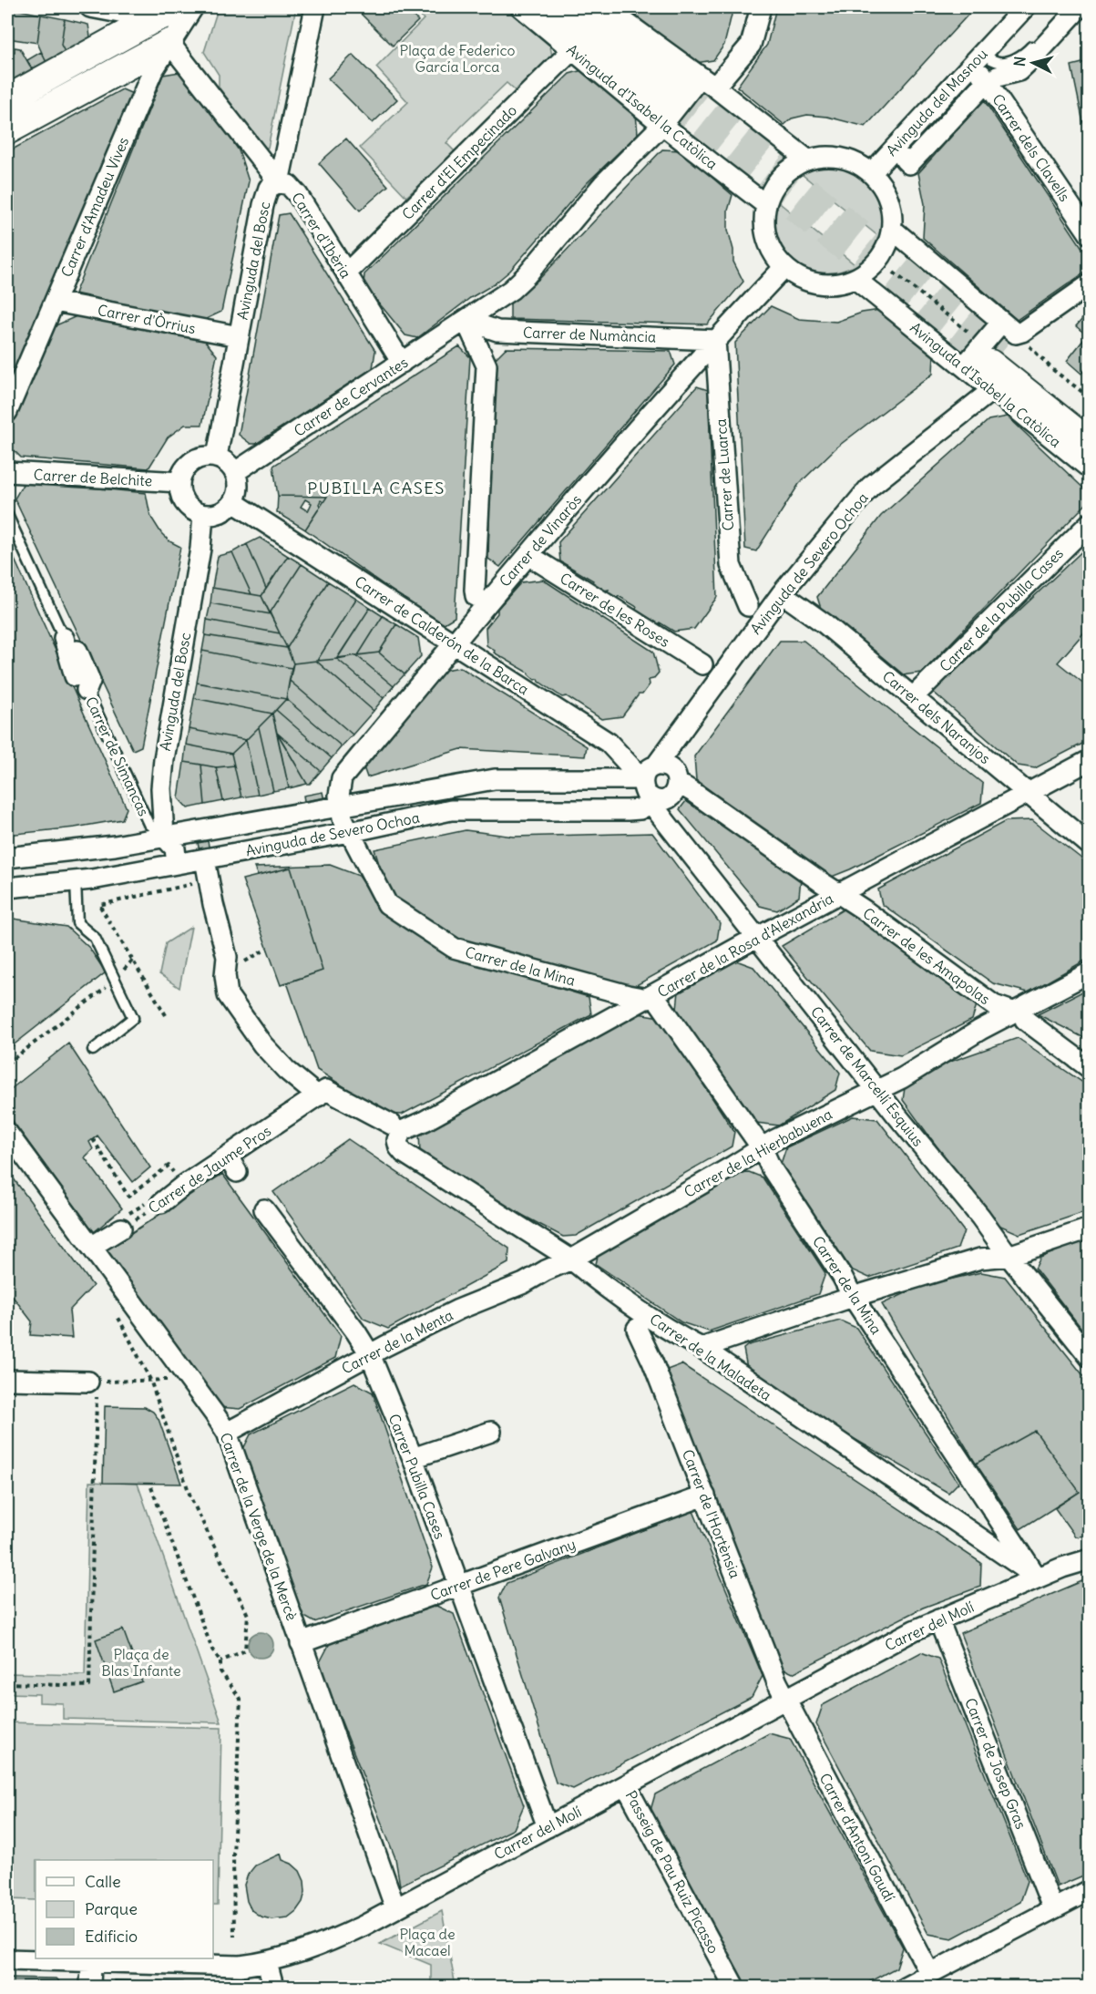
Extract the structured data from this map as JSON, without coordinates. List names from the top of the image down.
{
  "streets": {
    "street": [
      "Avinguda del Masnou",
      "Avinguda d'Isabel la Catòlica",
      "Carrer dels Clavells",
      "Carrer d'El Empecinado",
      "Carrer d'Amadeu Vives",
      "Carrer d'Ibèria",
      "Avinguda del Bosc",
      "Carrer d'Òrrius",
      "Carrer de Numància",
      "Carrer de Cervantes",
      "Carrer de Luarca",
      "Carrer de Belchite",
      "Carrer de Vinaròs",
      "Avinguda de Severo Ochoa",
      "Carrer de les Roses",
      "Carrer de la Pubilla Cases",
      "Carrer de Calderón de la Barca",
      "Carrer dels Naranjos",
      "Carrer de Simancas",
      "Carrer de la Rosa d'Alexandria",
      "Carrer de les Amapolas",
      "Carrer de la Mina",
      "Carrer de Marcel·lí Esquius",
      "Carrer de la Hierbabuena",
      "Carrer de Jaume Pros",
      "Carrer de la Menta",
      "Carrer de la Maladeta",
      "Carrer Pubilla Cases",
      "Carrer de l'Hortènsia",
      "Carrer de la Verge de la Mercè",
      "Carrer de Pere Galvany",
      "Carrer del Molí",
      "Carrer de Josep Gras",
      "Carrer d'Antoni Gaudí",
      "Passeig de Pau Ruiz Picasso"
    ]
  },
  "crossings": [
    ["Avinguda del Masnou", "Avinguda d'Isabel la Catòlica"],
    ["Avinguda del Masnou", "Carrer dels Clavells"],
    ["Avinguda del Masnou", "Carrer de Vinaròs"],
    ["Avinguda d'Isabel la Catòlica", "Carrer d'El Empecinado"],
    ["Avinguda d'Isabel la Catòlica", "Carrer de Cervantes"],
    ["Avinguda d'Isabel la Catòlica", "Carrer de Vinaròs"],
    ["Avinguda d'Isabel la Catòlica", "Avinguda de Severo Ochoa"],
    ["Carrer d'El Empecinado", "Carrer d'Ibèria"],
    ["Carrer d'Amadeu Vives", "Carrer d'Ibèria"],
    ["Carrer d'Amadeu Vives", "Carrer d'Òrrius"],
    ["Carrer d'Ibèria", "Avinguda del Bosc"],
    ["Carrer d'Ibèria", "Carrer de Cervantes"],
    ["Avinguda del Bosc", "Carrer d'Òrrius"],
    ["Avinguda del Bosc", "Carrer de Cervantes"],
    ["Avinguda del Bosc", "Carrer de Belchite"],
    ["Avinguda del Bosc", "Avinguda de Severo Ochoa"],
    ["Avinguda del Bosc", "Carrer de Calderón de la Barca"],
    ["Avinguda del Bosc", "Carrer de Simancas"],
    ["Carrer de Numància", "Carrer de Cervantes"],
    ["Carrer de Numància", "Carrer de Luarca"],
    ["Carrer de Numància", "Carrer de Vinaròs"],
    ["Carrer de Cervantes", "Carrer de Belchite"],
    ["Carrer de Cervantes", "Carrer de Calderón de la Barca"],
    ["Carrer de Luarca", "Carrer de Vinaròs"],
    ["Carrer de Belchite", "Carrer de Calderón de la Barca"],
    ["Carrer de Vinaròs", "Avinguda de Severo Ochoa"],
    ["Carrer de Vinaròs", "Carrer de les Roses"],
    ["Carrer de Vinaròs", "Carrer de Calderón de la Barca"],
    ["Carrer de Vinaròs", "Carrer de la Mina"],
    ["Avinguda de Severo Ochoa", "Carrer de Calderón de la Barca"],
    ["Avinguda de Severo Ochoa", "Carrer dels Naranjos"],
    ["Avinguda de Severo Ochoa", "Carrer de Simancas"],
    ["Avinguda de Severo Ochoa", "Carrer de les Amapolas"],
    ["Avinguda de Severo Ochoa", "Carrer de la Mina"],
    ["Avinguda de Severo Ochoa", "Carrer de Marcel·lí Esquius"],
    ["Carrer de la Pubilla Cases", "Carrer dels Naranjos"],
    ["Carrer de Calderón de la Barca", "Carrer de les Amapolas"],
    ["Carrer de Calderón de la Barca", "Carrer de Marcel·lí Esquius"],
    ["Carrer dels Naranjos", "Carrer de la Rosa d'Alexandria"],
    ["Carrer de la Rosa d'Alexandria", "Carrer de les Amapolas"],
    ["Carrer de la Rosa d'Alexandria", "Carrer de la Mina"],
    ["Carrer de la Rosa d'Alexandria", "Carrer de Marcel·lí Esquius"],
    ["Carrer de la Rosa d'Alexandria", "Carrer de la Maladeta"],
    ["Carrer de les Amapolas", "Carrer de Marcel·lí Esquius"],
    ["Carrer de les Amapolas", "Carrer de la Hierbabuena"],
    ["Carrer de la Mina", "Carrer de la Hierbabuena"],
    ["Carrer de la Mina", "Carrer de la Maladeta"],
    ["Carrer de la Mina", "Carrer del Molí"],
    ["Carrer de Marcel·lí Esquius", "Carrer de la Hierbabuena"],
    ["Carrer de la Hierbabuena", "Carrer de la Menta"],
    ["Carrer de la Hierbabuena", "Carrer de la Maladeta"],
    ["Carrer de la Menta", "Carrer de la Maladeta"],
    ["Carrer de la Menta", "Carrer Pubilla Cases"],
    ["Carrer de la Menta", "Carrer de la Verge de la Mercè"],
    ["Carrer de la Maladeta", "Carrer del Molí"],
    ["Carrer Pubilla Cases", "Carrer de Pere Galvany"],
    ["Carrer Pubilla Cases", "Carrer del Molí"],
    ["Carrer de l'Hortènsia", "Carrer de Pere Galvany"],
    ["Carrer de l'Hortènsia", "Carrer del Molí"],
    ["Carrer de l'Hortènsia", "Carrer d'Antoni Gaudí"],
    ["Carrer de la Verge de la Mercè", "Carrer de Pere Galvany"],
    ["Carrer de la Verge de la Mercè", "Carrer del Molí"],
    ["Carrer del Molí", "Carrer de Josep Gras"],
    ["Carrer del Molí", "Carrer d'Antoni Gaudí"],
    ["Carrer del Molí", "Passeig de Pau Ruiz Picasso"]
  ],
  "districts": ["PUBILLA CASES"],
  "parks": ["Plaça de Federico García Lorca", "Plaça de Blas Infante", "Plaça de Macael"],
  "legend": ["Calle", "Parque", "Edificio"],
  "north": "left"
}
